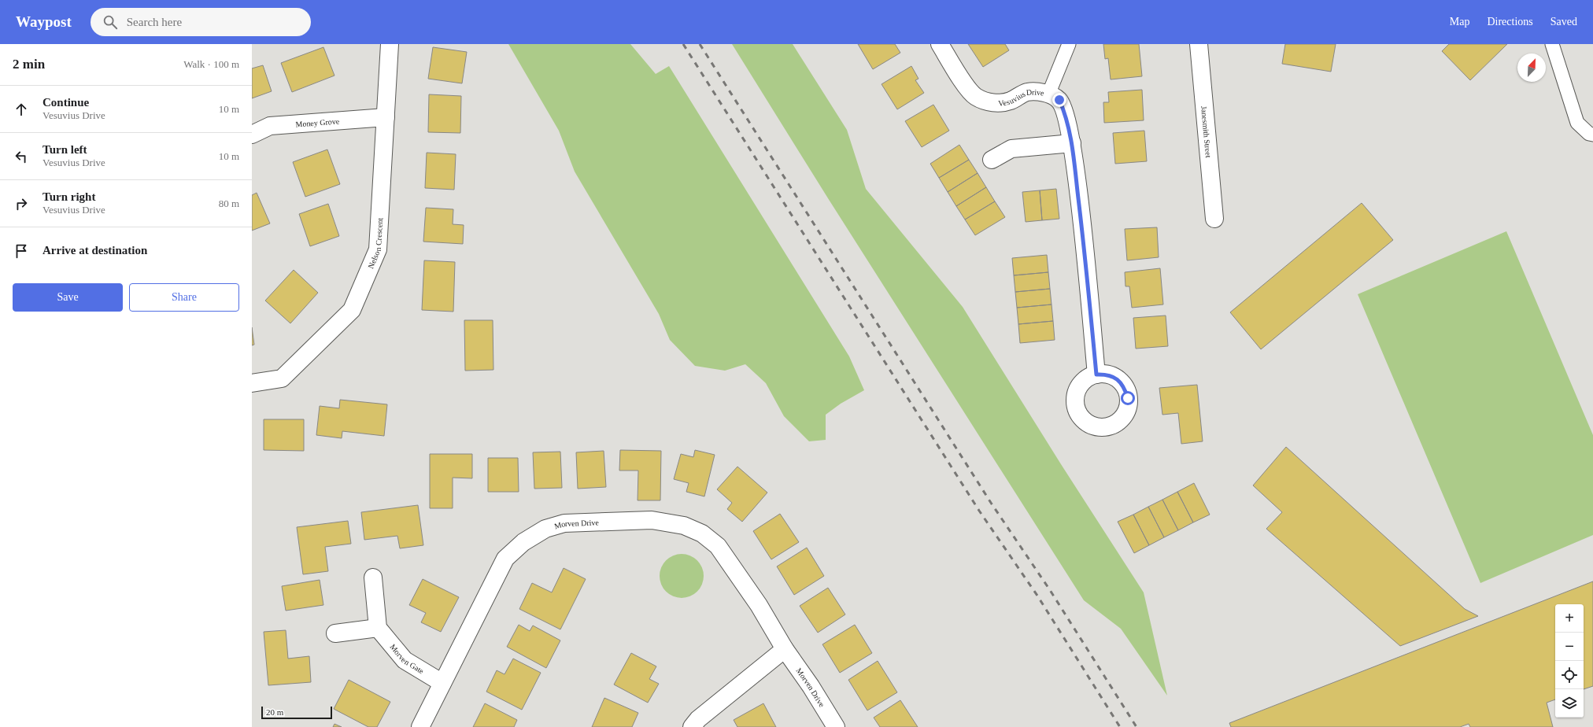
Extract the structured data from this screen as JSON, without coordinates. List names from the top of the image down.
{
  "streets": {
    "street": [
      "Vesuvius Drive",
      "Money Grove",
      "Janesmith Street",
      "Nelson Crescent",
      "Morven Drive",
      "Morven Gate"
    ]
  },
  "crossings": [
    ["Money Grove", "Nelson Crescent"],
    ["Morven Drive", "Morven Gate"]
  ],
  "scale_bar": "20 m",
  "north": "top right",
  "page": {
    "header": "Waypost",
    "search": "Search here",
    "nav": ["Map", "Directions", "Saved"],
    "heading": ["2 min", "Walk · 100 m"],
    "list": [
      ["Continue", "Vesuvius Drive", "10 m"],
      ["Turn left", "Vesuvius Drive", "10 m"],
      ["Turn right", "Vesuvius Drive", "80 m"],
      "Arrive at destination"
    ],
    "buttons": ["Save", "Share"],
    "map_buttons": ["+", "−"],
    "scale": "20 m"
  }
}
